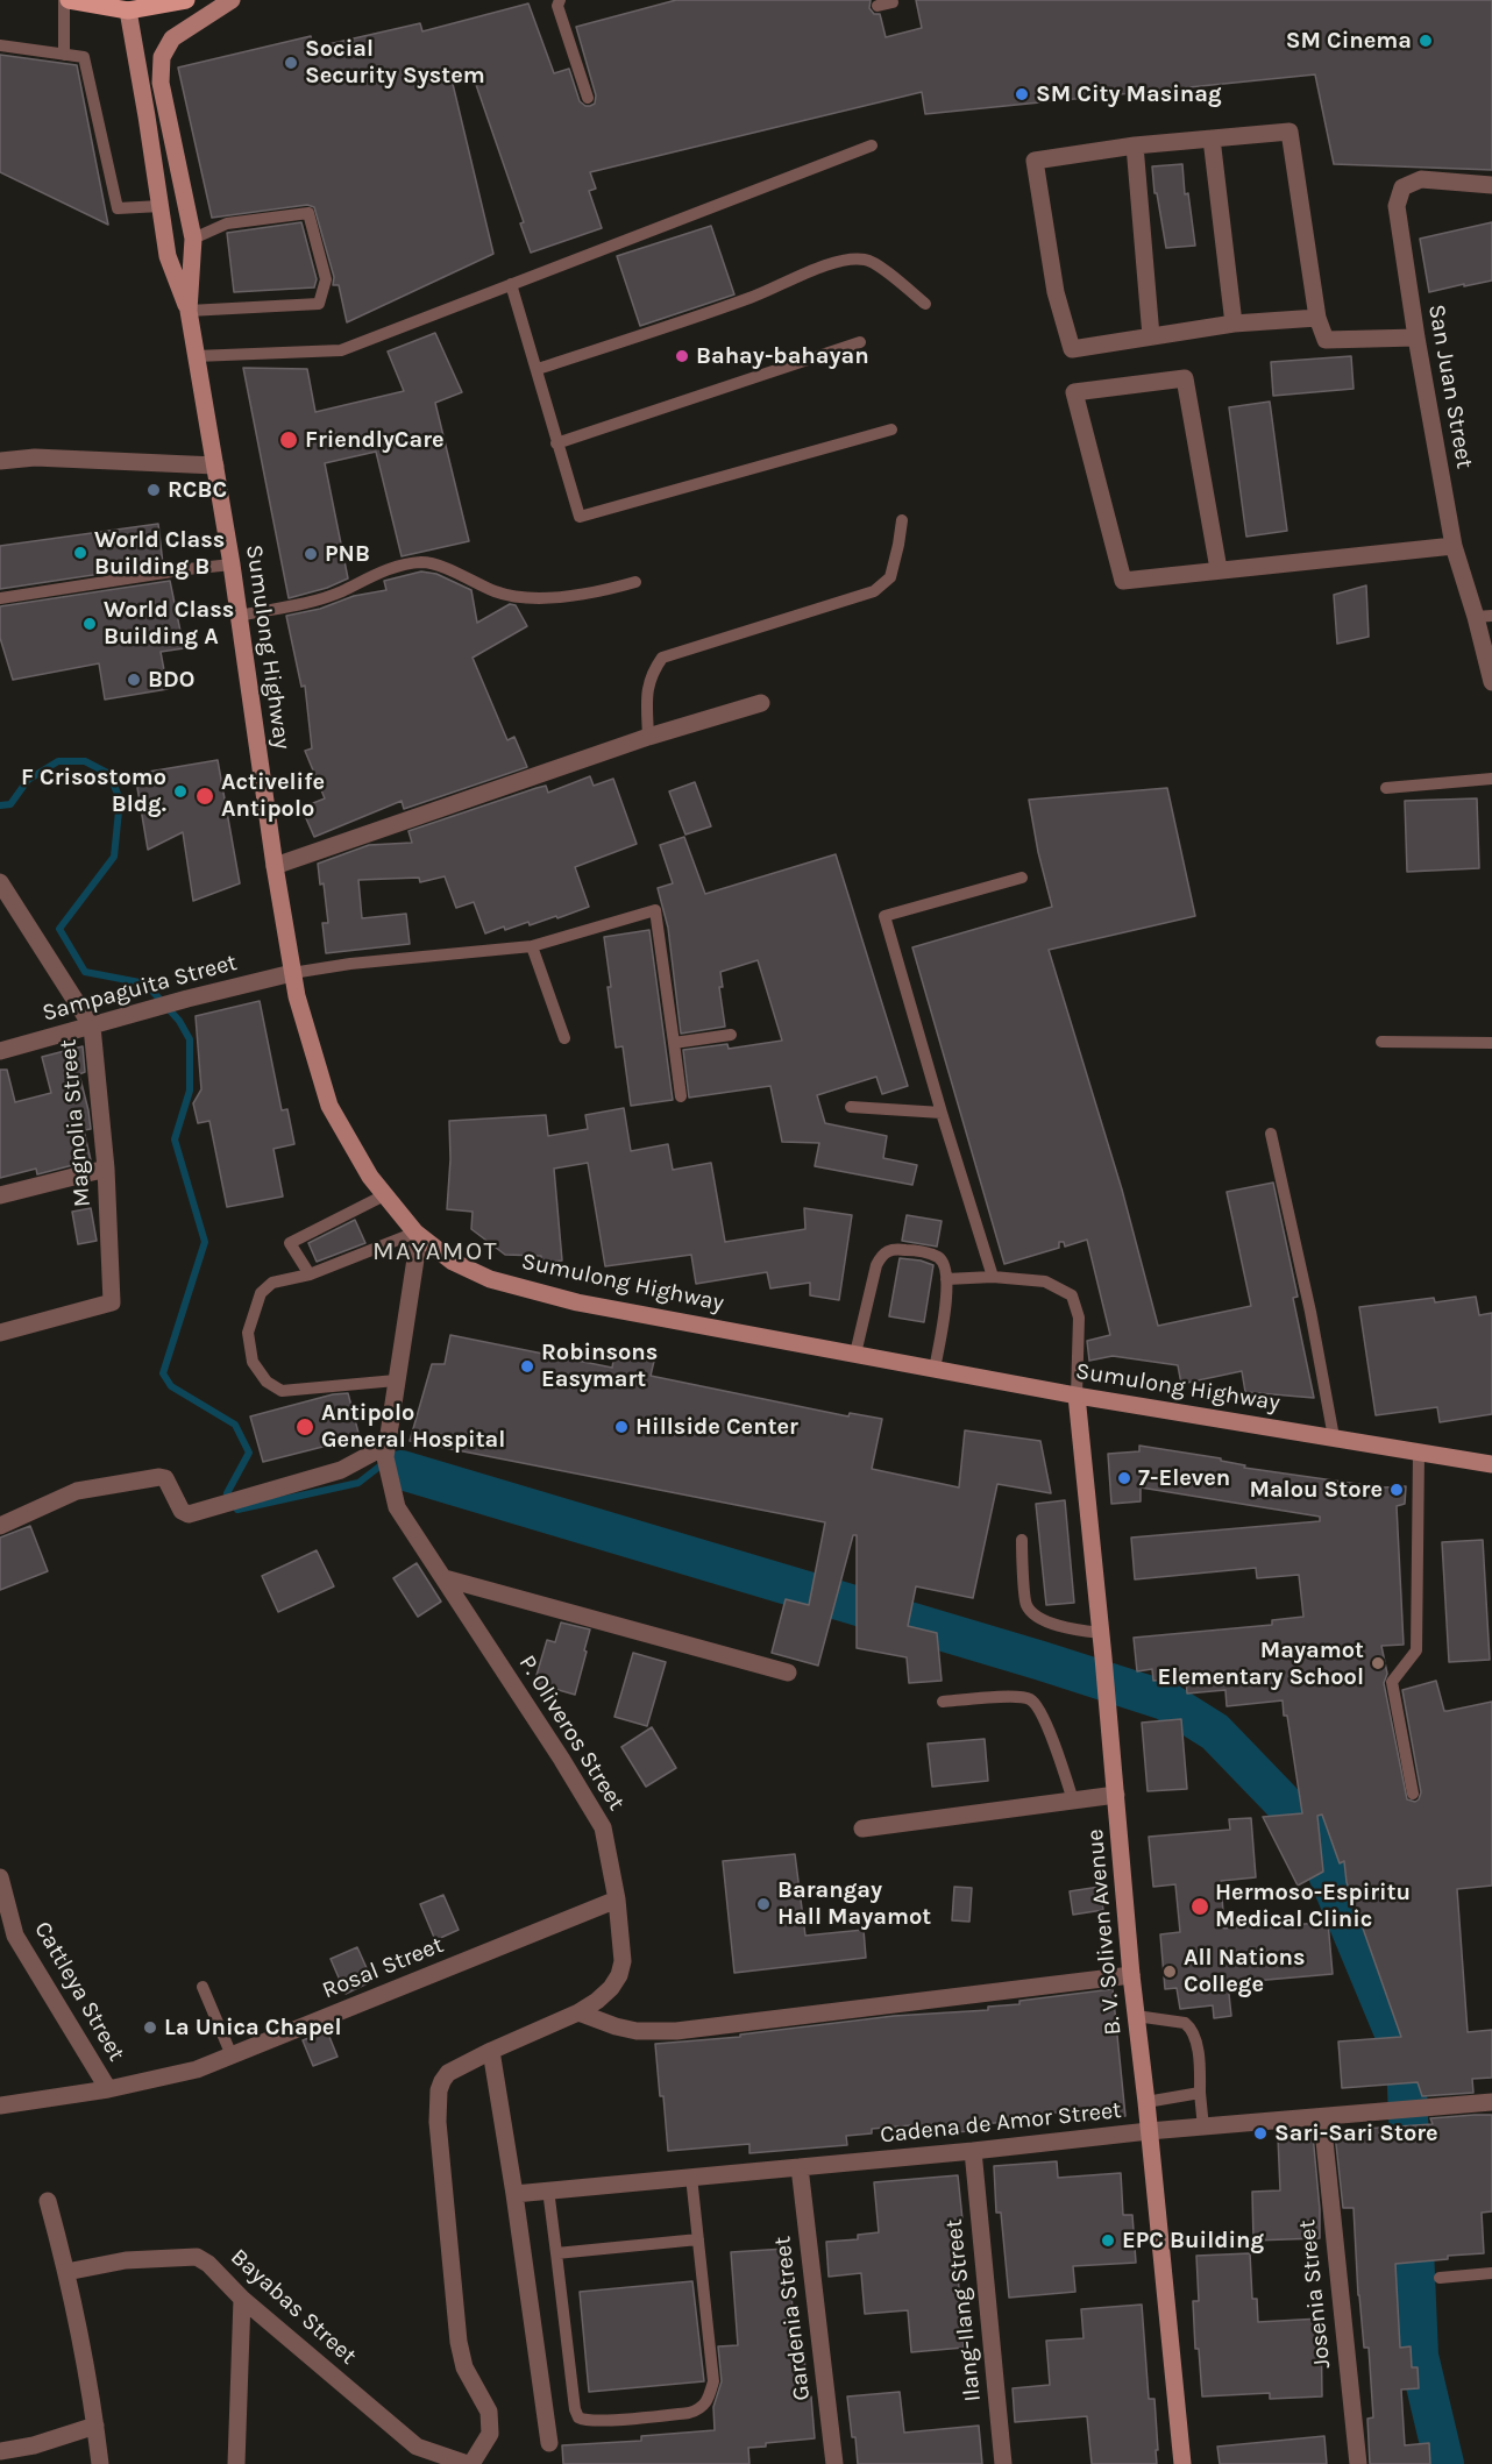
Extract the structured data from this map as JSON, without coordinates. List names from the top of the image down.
{
  "streets": {
    "main road": ["Sumulong Highway", "B. V. Soliven Avenue"],
    "street": [
      "San Juan Street",
      "Sampaguita Street",
      "Magnolia Street",
      "P. Oliveros Street",
      "Rosal Street",
      "Cattleya Street",
      "Cadena de Amor Street",
      "Josenia Street",
      "Bayabas Street",
      "Ilang-Ilang Street",
      "Gardenia Street"
    ]
  },
  "crossings": [
    ["Sumulong Highway", "Sampaguita Street"],
    ["Sumulong Highway", "P. Oliveros Street"],
    ["Sumulong Highway", "B. V. Soliven Avenue"],
    ["Sampaguita Street", "Magnolia Street"],
    ["P. Oliveros Street", "Rosal Street"],
    ["P. Oliveros Street", "Bayabas Street"],
    ["B. V. Soliven Avenue", "Cadena de Amor Street"],
    ["Rosal Street", "Cattleya Street"],
    ["Cadena de Amor Street", "Josenia Street"],
    ["Cadena de Amor Street", "Ilang-Ilang Street"],
    ["Cadena de Amor Street", "Gardenia Street"]
  ],
  "districts": ["MAYAMOT"],
  "places": [
    "SM Cinema",
    "Social Security System",
    "SM City Masinag",
    "Bahay-bahayan",
    "FriendlyCare",
    "RCBC",
    "World Class Building B",
    "PNB",
    "World Class Building A",
    "BDO",
    "F Crisostomo Bldg.",
    "Activelife Antipolo",
    "Robinsons Easymart",
    "Antipolo General Hospital",
    "Hillside Center",
    "7-Eleven",
    "Malou Store",
    "Mayamot Elementary School",
    "Barangay Hall Mayamot",
    "Hermoso-Espiritu Medical Clinic",
    "All Nations College",
    "La Unica Chapel",
    "Sari-Sari Store",
    "EPC Building"
  ]
}
